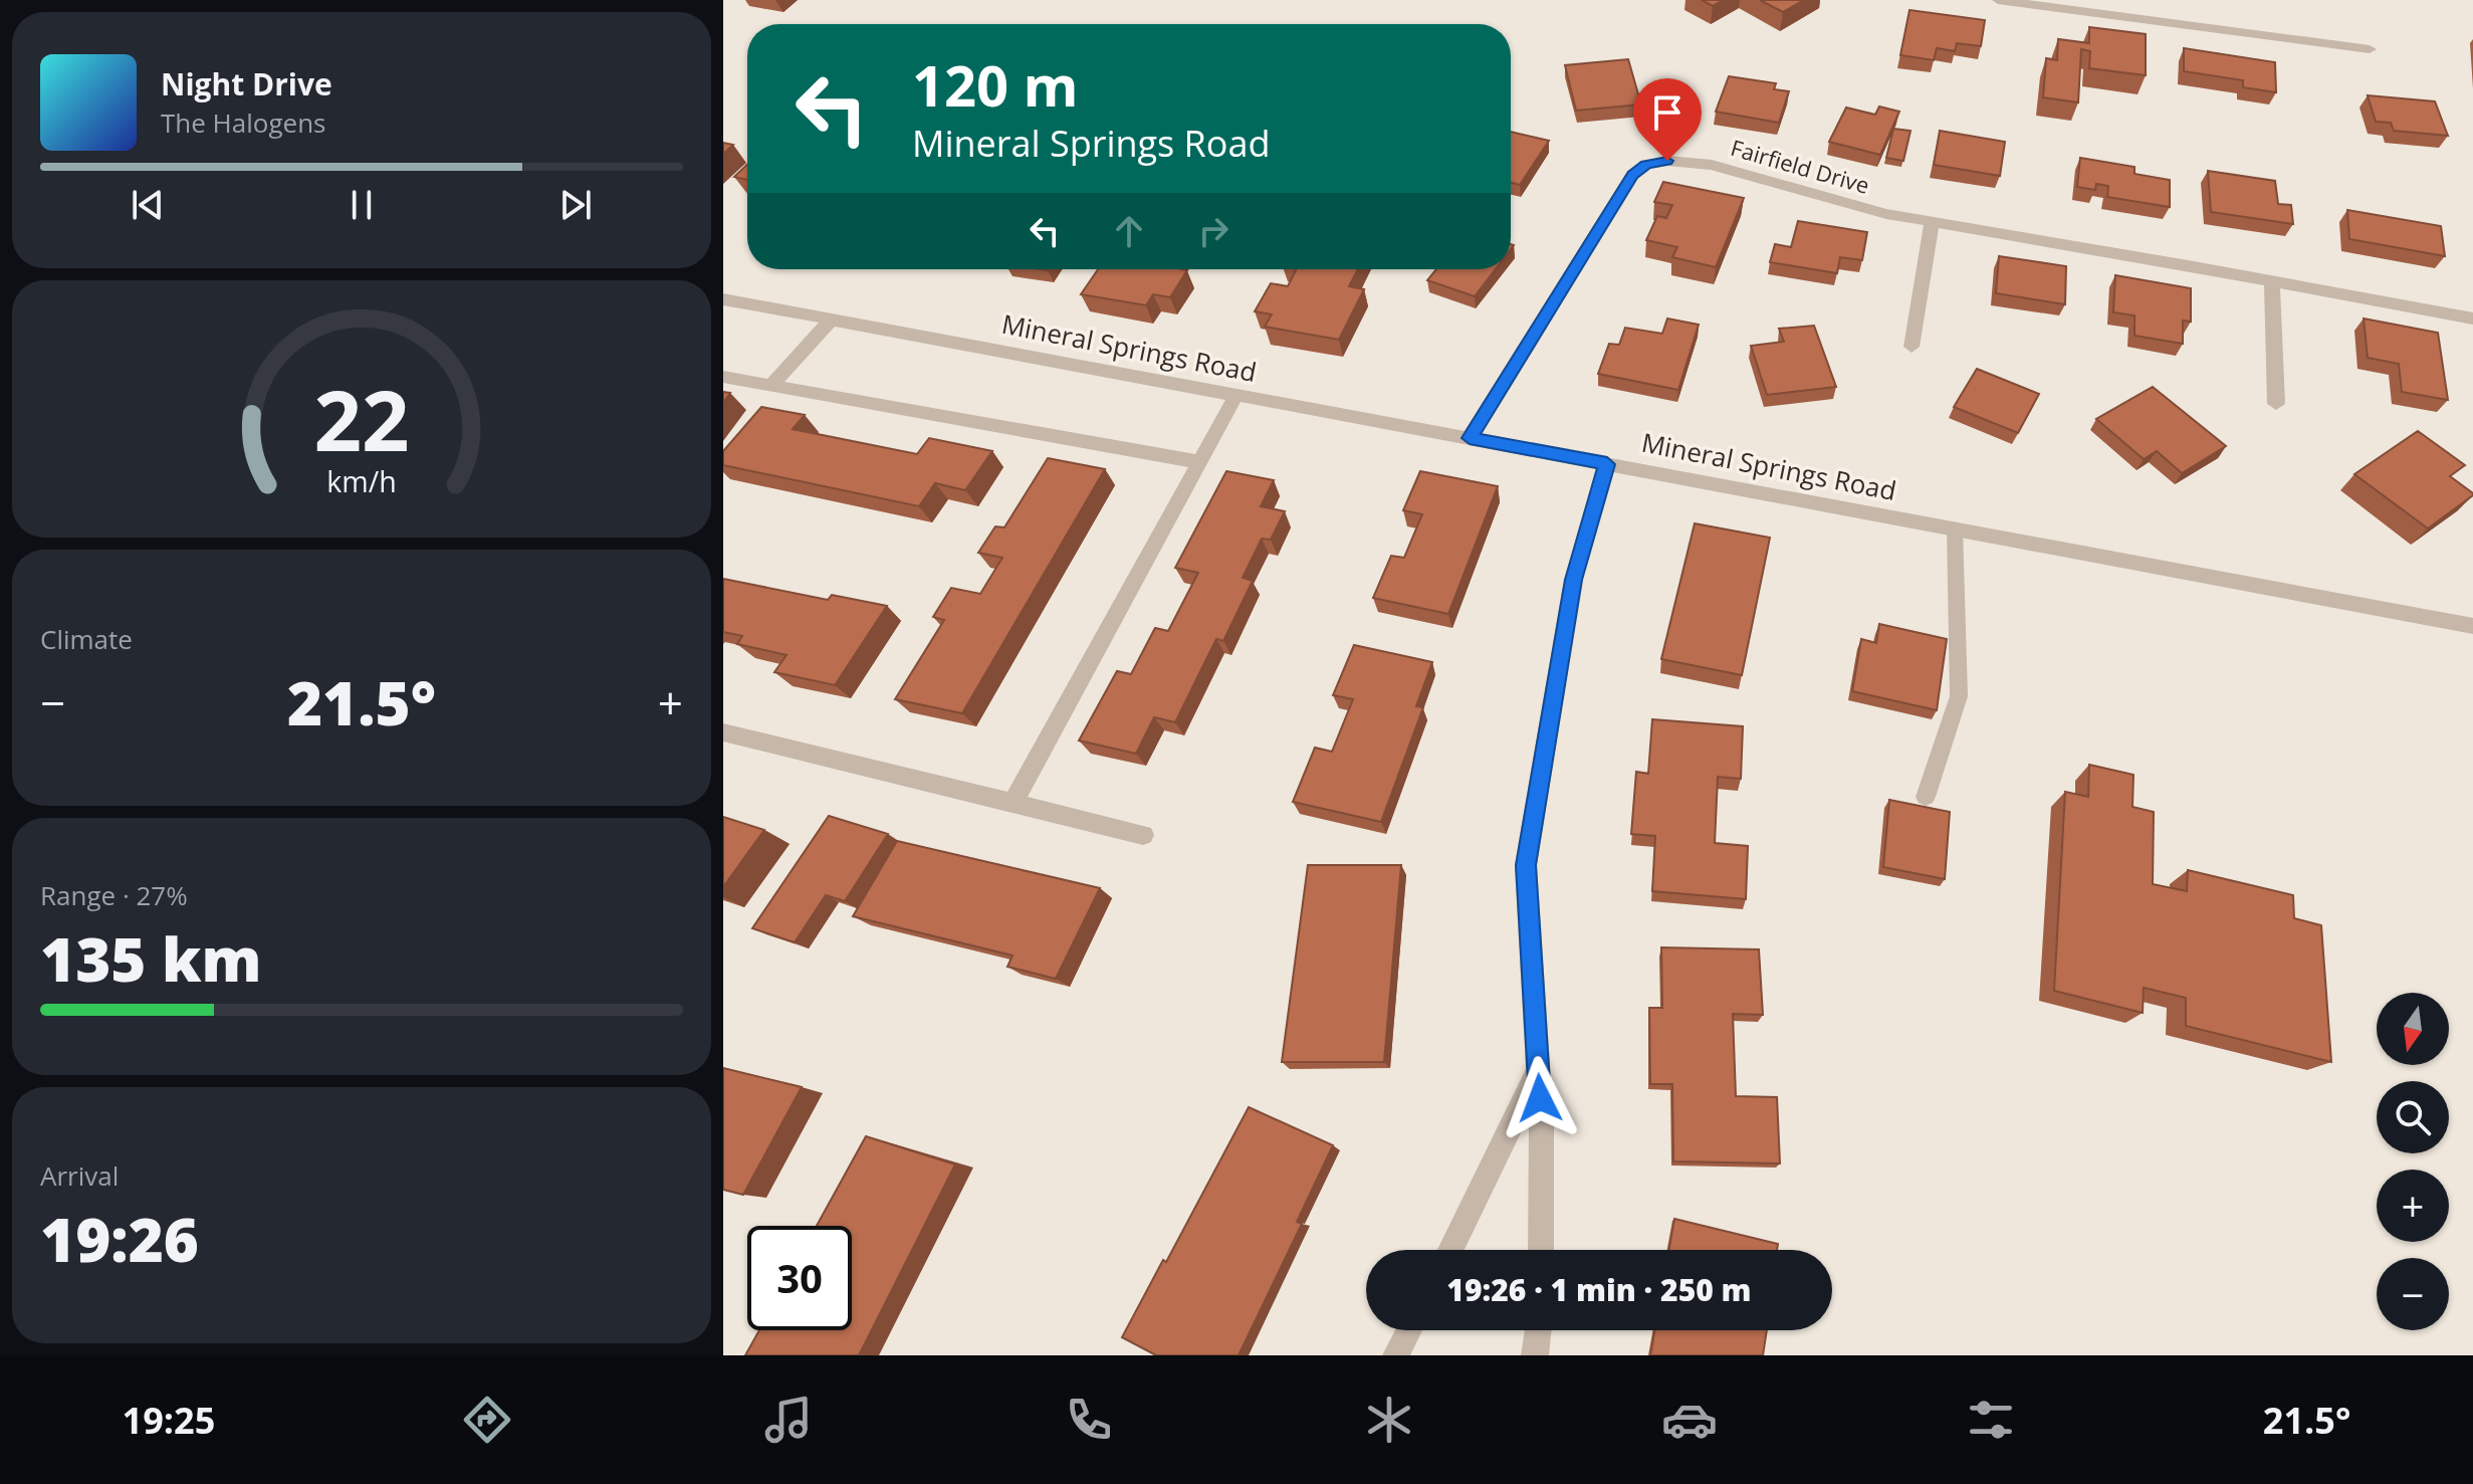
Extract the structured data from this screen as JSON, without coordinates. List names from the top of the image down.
{
  "streets": {
    "street": ["Fairfield Drive", "Mineral Springs Road"]
  },
  "crossings": [
    ["Fairfield Drive", "Mineral Springs Road"]
  ],
  "north": "bottom",
  "page": {
    "turn": ["120 m", "Mineral Springs Road"],
    "song": ["Night Drive", "The Halogens"],
    "tile": [
      "Climate",
      ["Range · 27%", "135 km"],
      ["Arrival", "19:26"]
    ],
    "heat": ["−", "21.5°", "+"],
    "map_buttons": ["+", "−"],
    "limit": "30",
    "trip": "19:26 · 1 min · 250 m",
    "tabs": ["19:25", "21.5°"],
    "gauge": ["22", "km/h"]
  }
}
